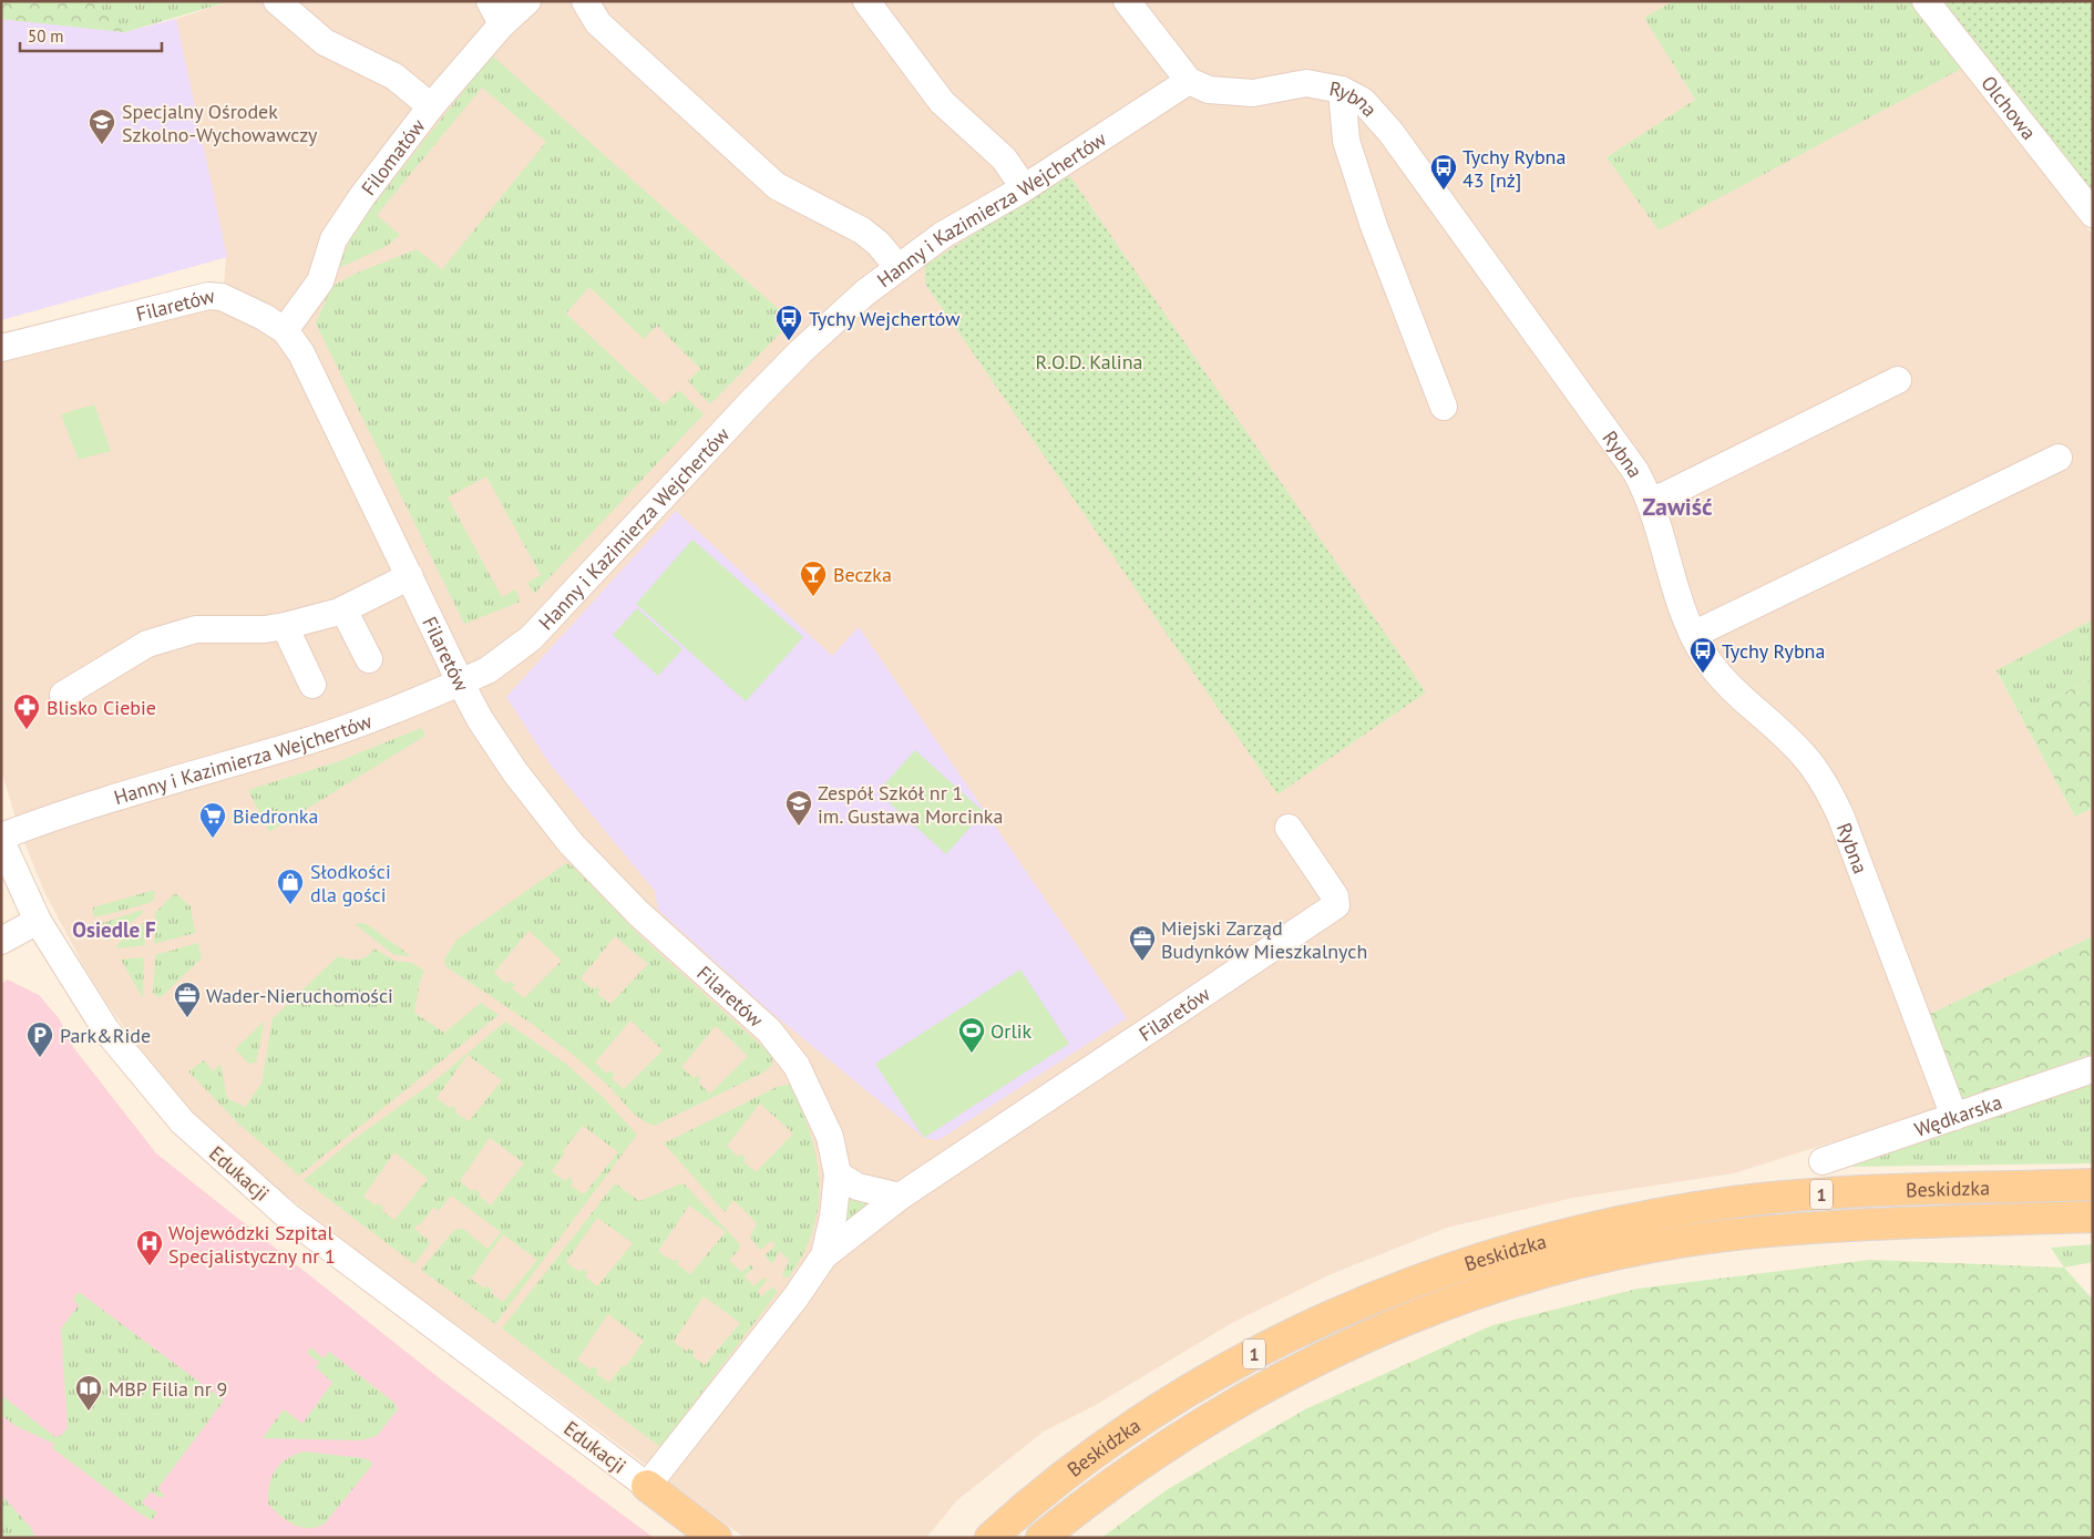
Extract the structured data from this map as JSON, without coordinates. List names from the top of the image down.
{
  "streets": {
    "main road": ["Beskidzka", "1"],
    "street": [
      "Rybna",
      "Olchowa",
      "Filomatów",
      "Hanny i Kazimierza Wejchertów",
      "Filaretów",
      "Wędkarska",
      "Edukacji"
    ]
  },
  "crossings": [
    ["Rybna", "Hanny i Kazimierza Wejchertów"],
    ["Rybna", "Wędkarska"],
    ["Filomatów", "Filaretów"],
    ["Hanny i Kazimierza Wejchertów", "Filaretów"],
    ["Filaretów", "Edukacji"]
  ],
  "districts": ["Zawiść", "Osiedle F"],
  "parks": ["R.O.D. Kalina"],
  "places": {
    "school or university": ["Specjalny Ośrodek Szkolno-Wychowawczy", "Zespół Szkół nr 1 im. Gustawa Morcinka"],
    "bus stop": ["Tychy Rybna 43 [nż]", "Tychy Wejchertów", "Tychy Rybna"],
    "bar": ["Beczka"],
    "pharmacy": ["Blisko Ciebie"],
    "supermarket": ["Biedronka"],
    "shop": ["Słodkości dla gości"],
    "office": ["Miejski Zarząd Budynków Mieszkalnych", "Wader-Nieruchomości"],
    "sports": ["Orlik"],
    "parking": ["Park&Ride"],
    "hospital": ["Wojewódzki Szpital Specjalistyczny nr 1"],
    "library": ["MBP Filia nr 9"]
  },
  "scale_bar": "50 m"
}
